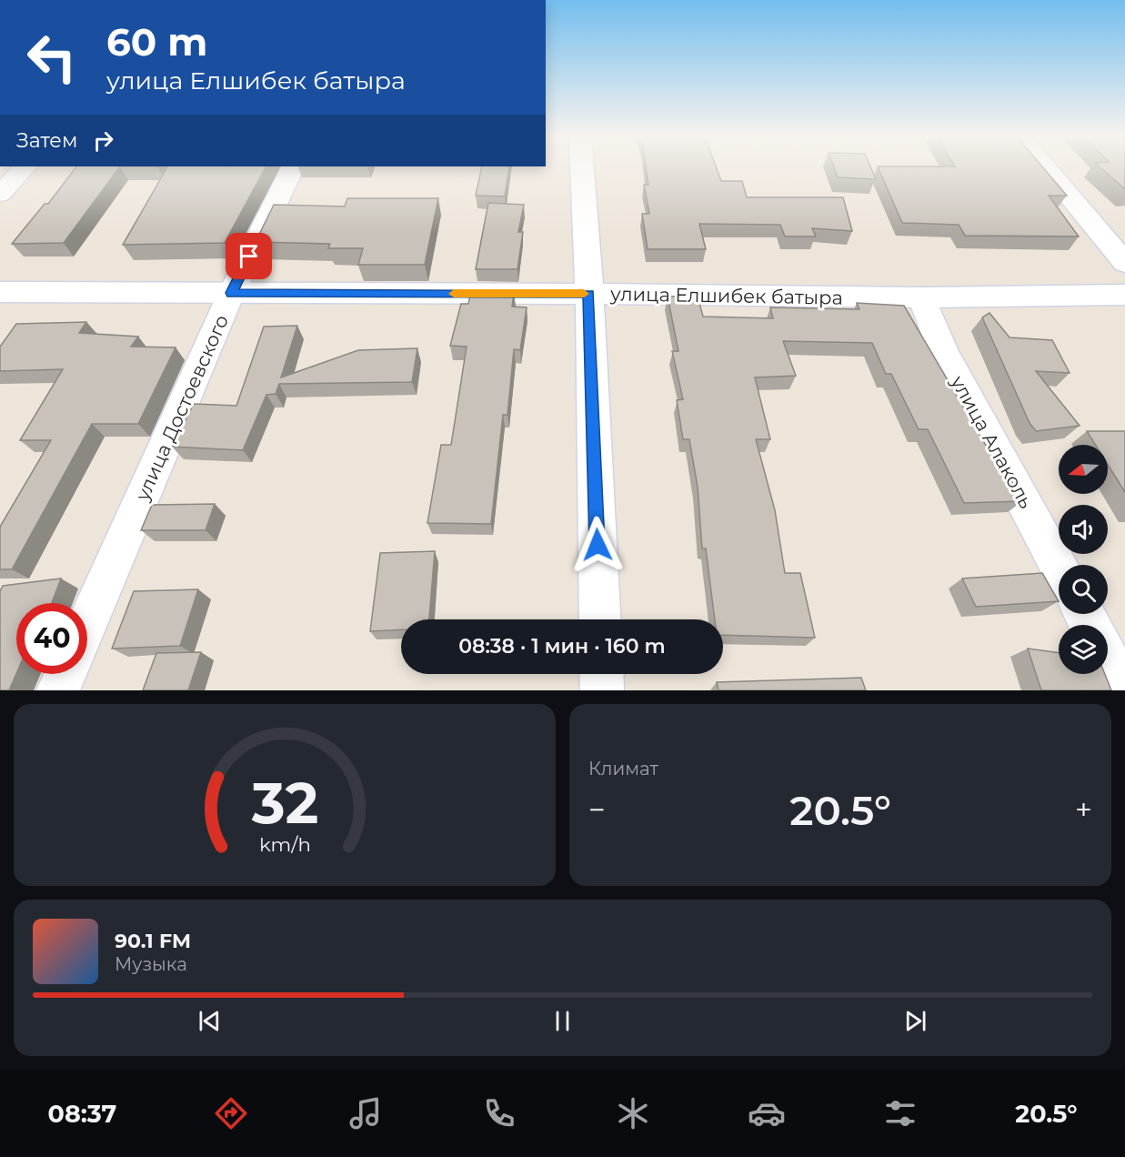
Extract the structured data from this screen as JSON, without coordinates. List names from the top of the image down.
{
  "streets": {
    "street": ["улица Елшибек батыра", "улица Достоевского", "улица Алаколь"]
  },
  "crossings": [
    ["улица Елшибек батыра", "улица Достоевского"],
    ["улица Елшибек батыра", "улица Алаколь"]
  ],
  "north": "left",
  "page": {
    "turn": ["60 m", "улица Елшибек батыра"],
    "then": "Затем",
    "limit": "40",
    "trip": "08:38 · 1 мин · 160 m",
    "tile": "Климат",
    "heat": ["−", "20.5°", "+"],
    "song": ["90.1 FM", "Музыка"],
    "tabs": ["08:37", "20.5°"],
    "gauge": ["32", "km/h"]
  }
}
